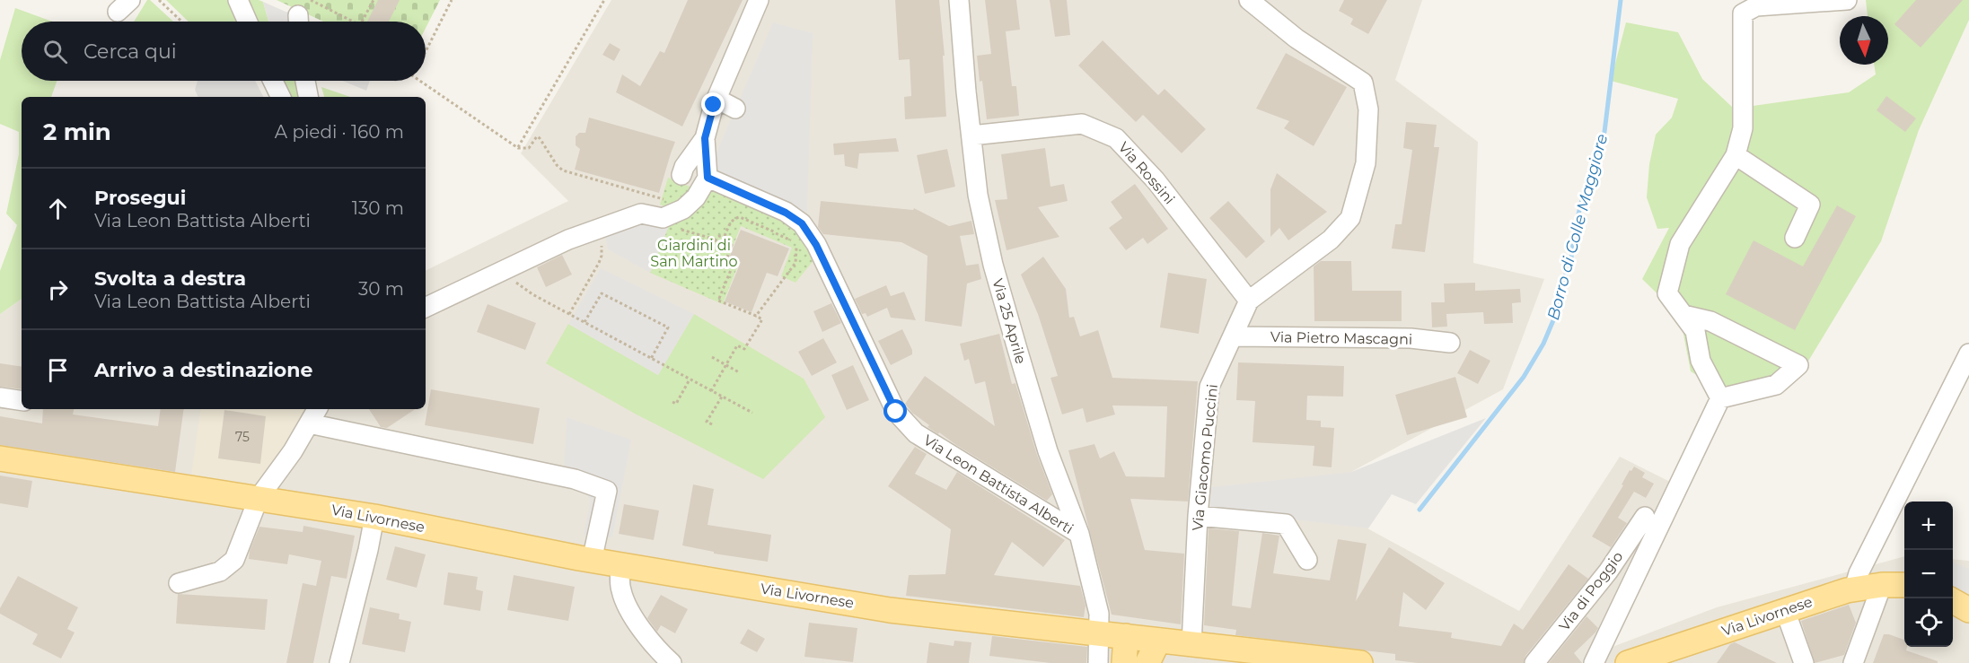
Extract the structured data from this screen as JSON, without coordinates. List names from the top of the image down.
{
  "streets": {
    "main road": ["Via Livornese"],
    "street": [
      "Via Rossini",
      "Via 25 Aprile",
      "Via Pietro Mascagni",
      "Via Giacomo Puccini",
      "Via Leon Battista Alberti",
      "Via di Poggio"
    ]
  },
  "crossings": [
    ["Via Rossini", "Via 25 Aprile"],
    ["Via Rossini", "Via Giacomo Puccini"],
    ["Via 25 Aprile", "Via Leon Battista Alberti"],
    ["Via 25 Aprile", "Via Livornese"],
    ["Via Pietro Mascagni", "Via Giacomo Puccini"],
    ["Via Giacomo Puccini", "Via Livornese"]
  ],
  "water": ["Borro di Colle Maggiore"],
  "parks": ["Giardini di San Martino"],
  "house_numbers": ["75"],
  "north": "bottom",
  "page": {
    "search": "Cerca qui",
    "heading": ["2 min", "A piedi · 160 m"],
    "list": [
      ["Prosegui", "Via Leon Battista Alberti", "130 m"],
      ["Svolta a destra", "Via Leon Battista Alberti", "30 m"],
      "Arrivo a destinazione"
    ],
    "map_buttons": ["+", "−"]
  }
}
